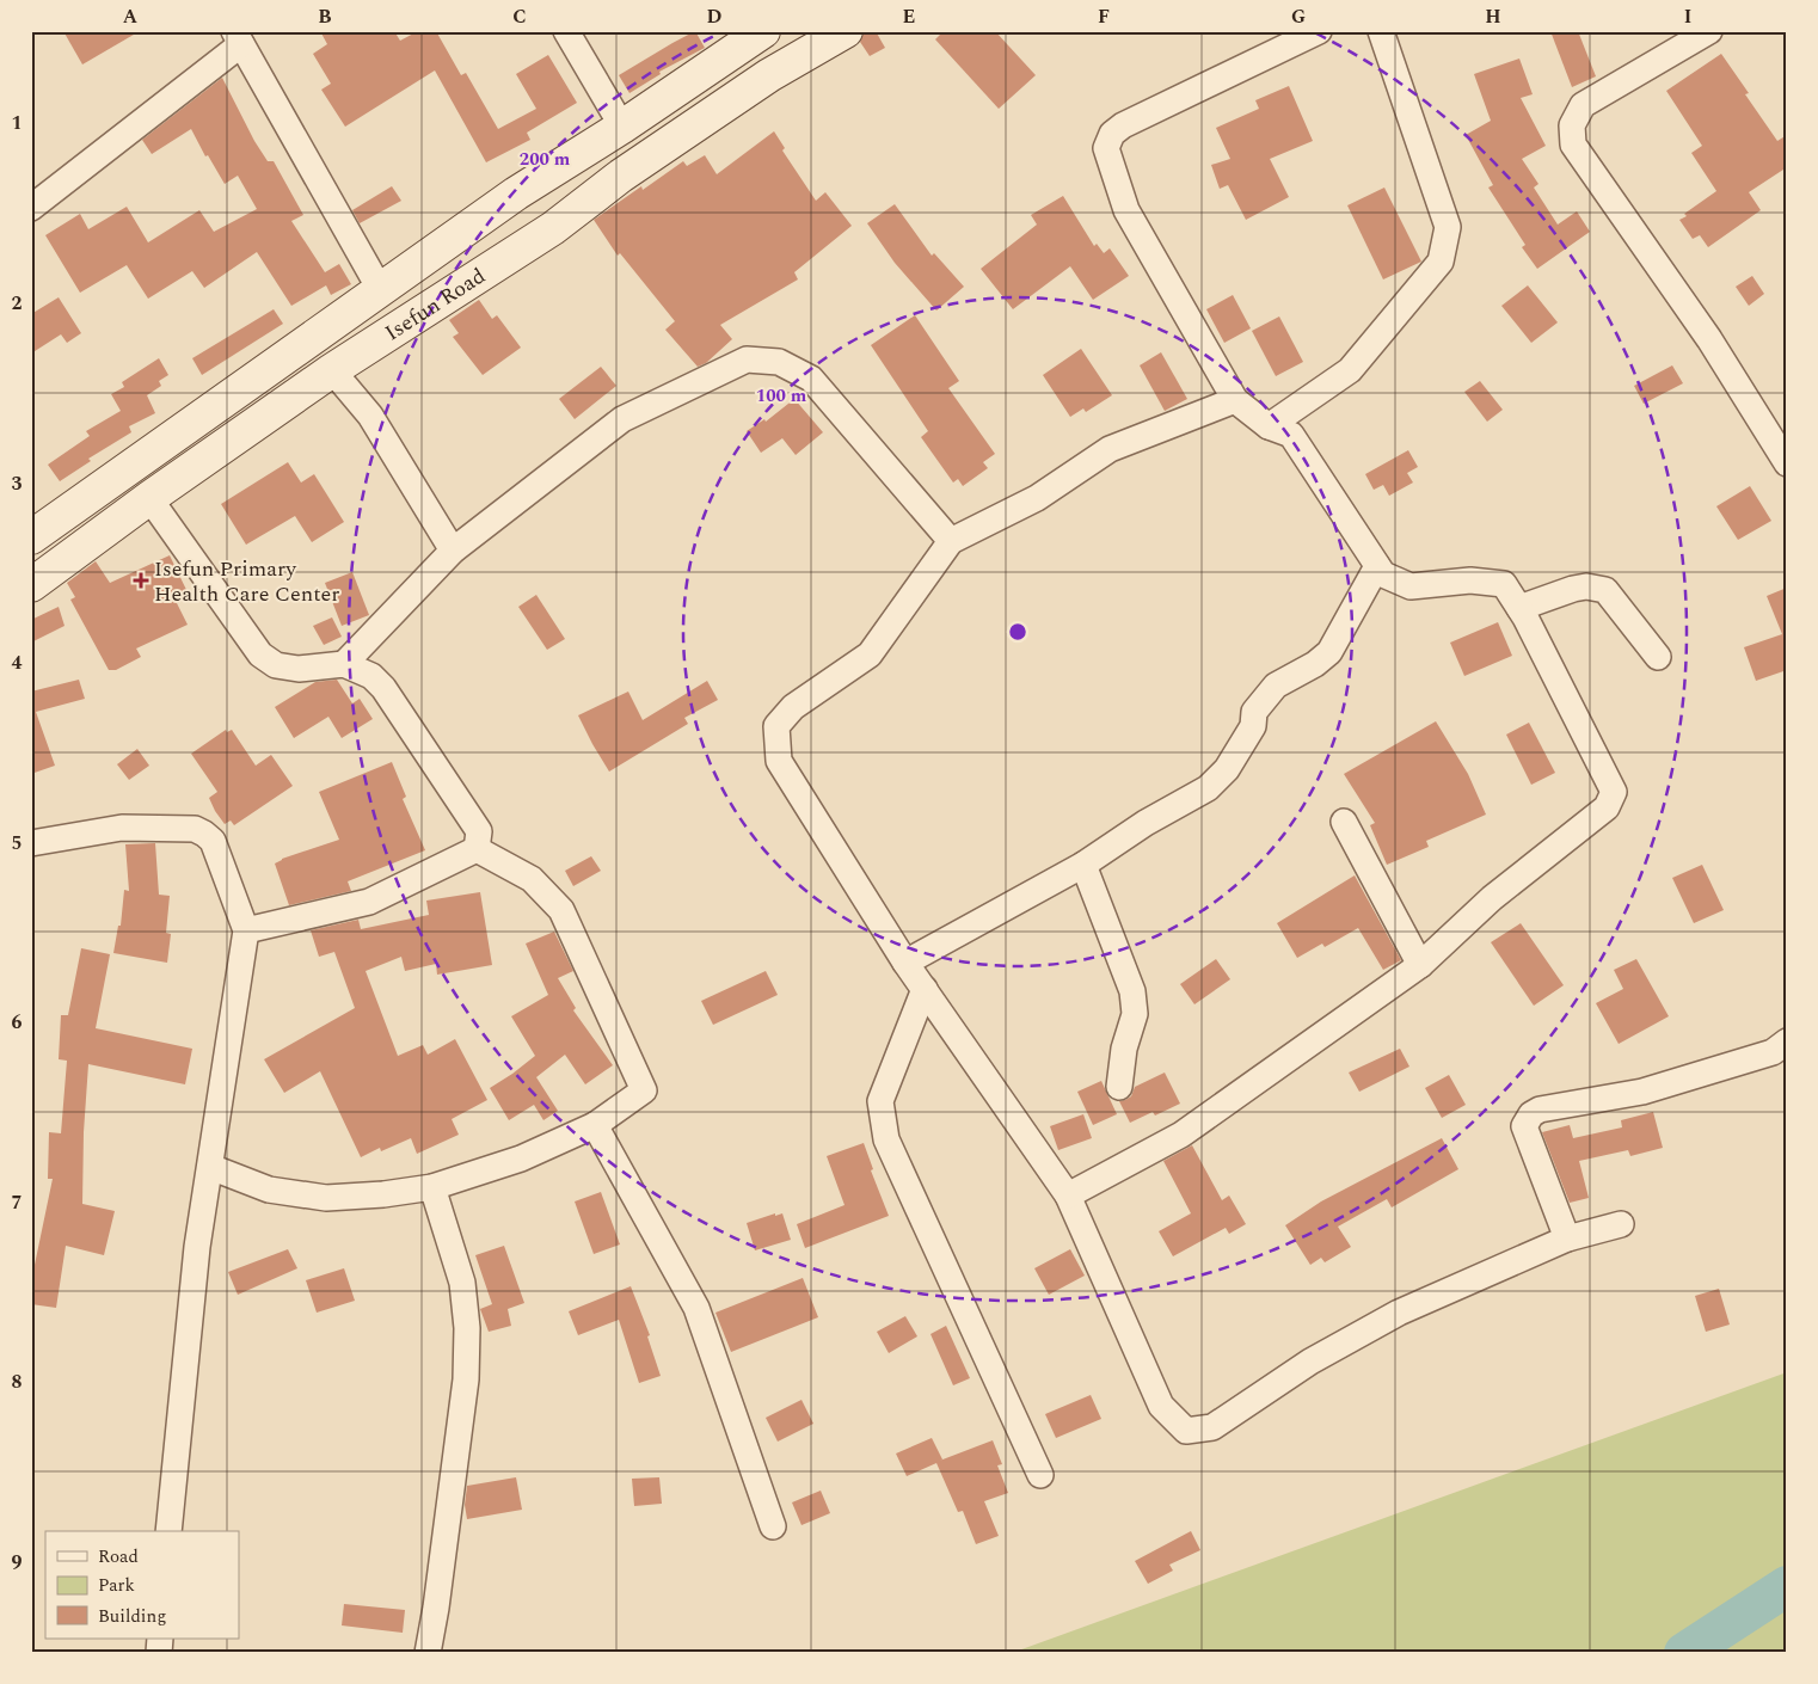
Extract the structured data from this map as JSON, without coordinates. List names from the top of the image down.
{
  "streets": {
    "street": ["Isefun Road"]
  },
  "places": {
    "health": ["Isefun Primary Health Care Center"]
  },
  "legend": ["Road", "Park", "Building"],
  "grid": {
    "columns": [
      "A",
      "B",
      "C",
      "D",
      "E",
      "F",
      "G",
      "H",
      "I"
    ],
    "rows": [
      "1",
      "2",
      "3",
      "4",
      "5",
      "6",
      "7",
      "8",
      "9"
    ]
  },
  "rings": ["200 m", "100 m"]
}
